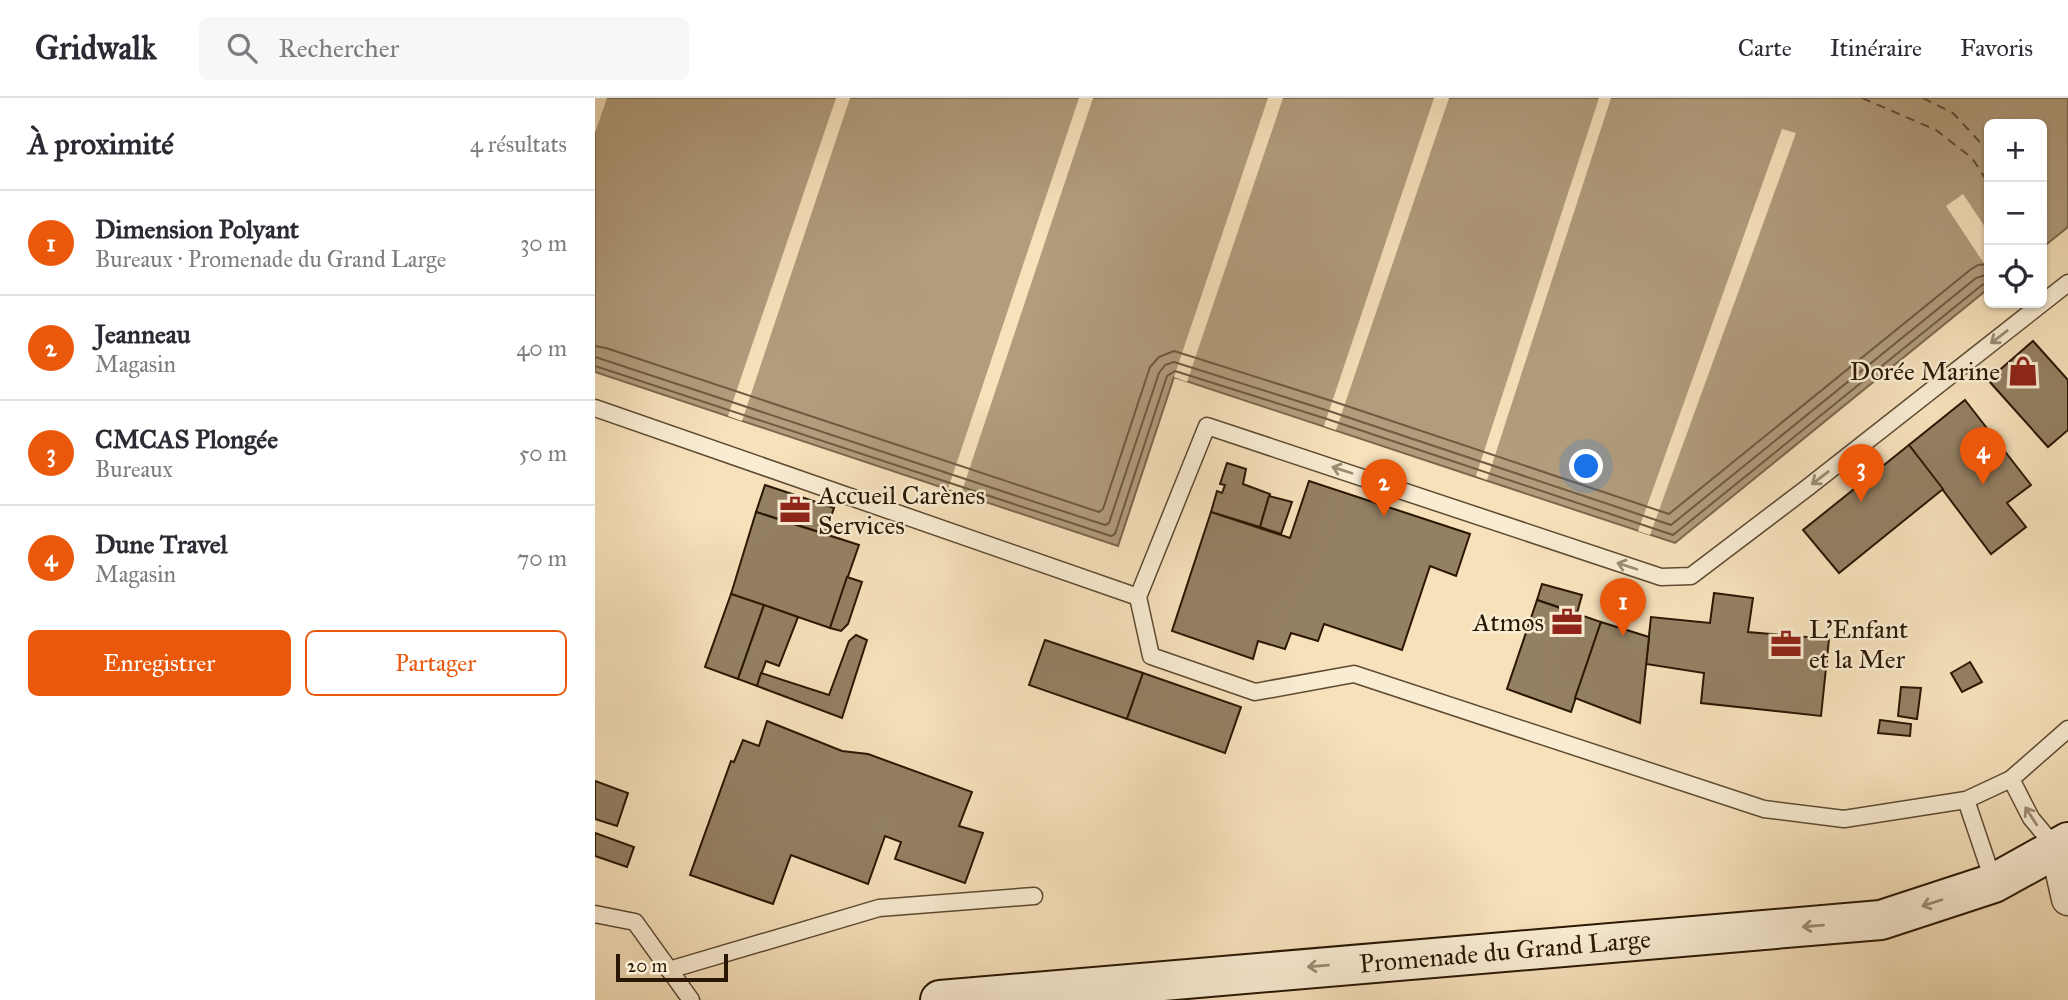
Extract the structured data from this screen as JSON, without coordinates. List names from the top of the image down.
{
  "streets": {
    "street": ["Promenade du Grand Large"]
  },
  "one_way": ["Promenade du Grand Large"],
  "places": {
    "shop": ["Dorée Marine"],
    "office": ["Accueil Carènes Services", "Atmos", "L'Enfant et la Mer"]
  },
  "scale_bar": "20 m",
  "page": {
    "header": "Gridwalk",
    "search": "Rechercher",
    "nav": ["Carte", "Itinéraire", "Favoris"],
    "heading": ["À proximité", "4 résultats"],
    "map_buttons": ["+", "−"],
    "list": [
      {
        "mark": "1",
        "name": "Dimension Polyant",
        "note": "Bureaux · Promenade du Grand Large",
        "value": "30 m"
      },
      {
        "mark": "2",
        "name": "Jeanneau",
        "note": "Magasin",
        "value": "40 m"
      },
      {
        "mark": "3",
        "name": "CMCAS Plongée",
        "note": "Bureaux",
        "value": "50 m"
      },
      {
        "mark": "4",
        "name": "Dune Travel",
        "note": "Magasin",
        "value": "70 m"
      }
    ],
    "pins": [
      "4",
      "3",
      "2",
      "1"
    ],
    "buttons": ["Enregistrer", "Partager"],
    "scale": "20 m"
  }
}
